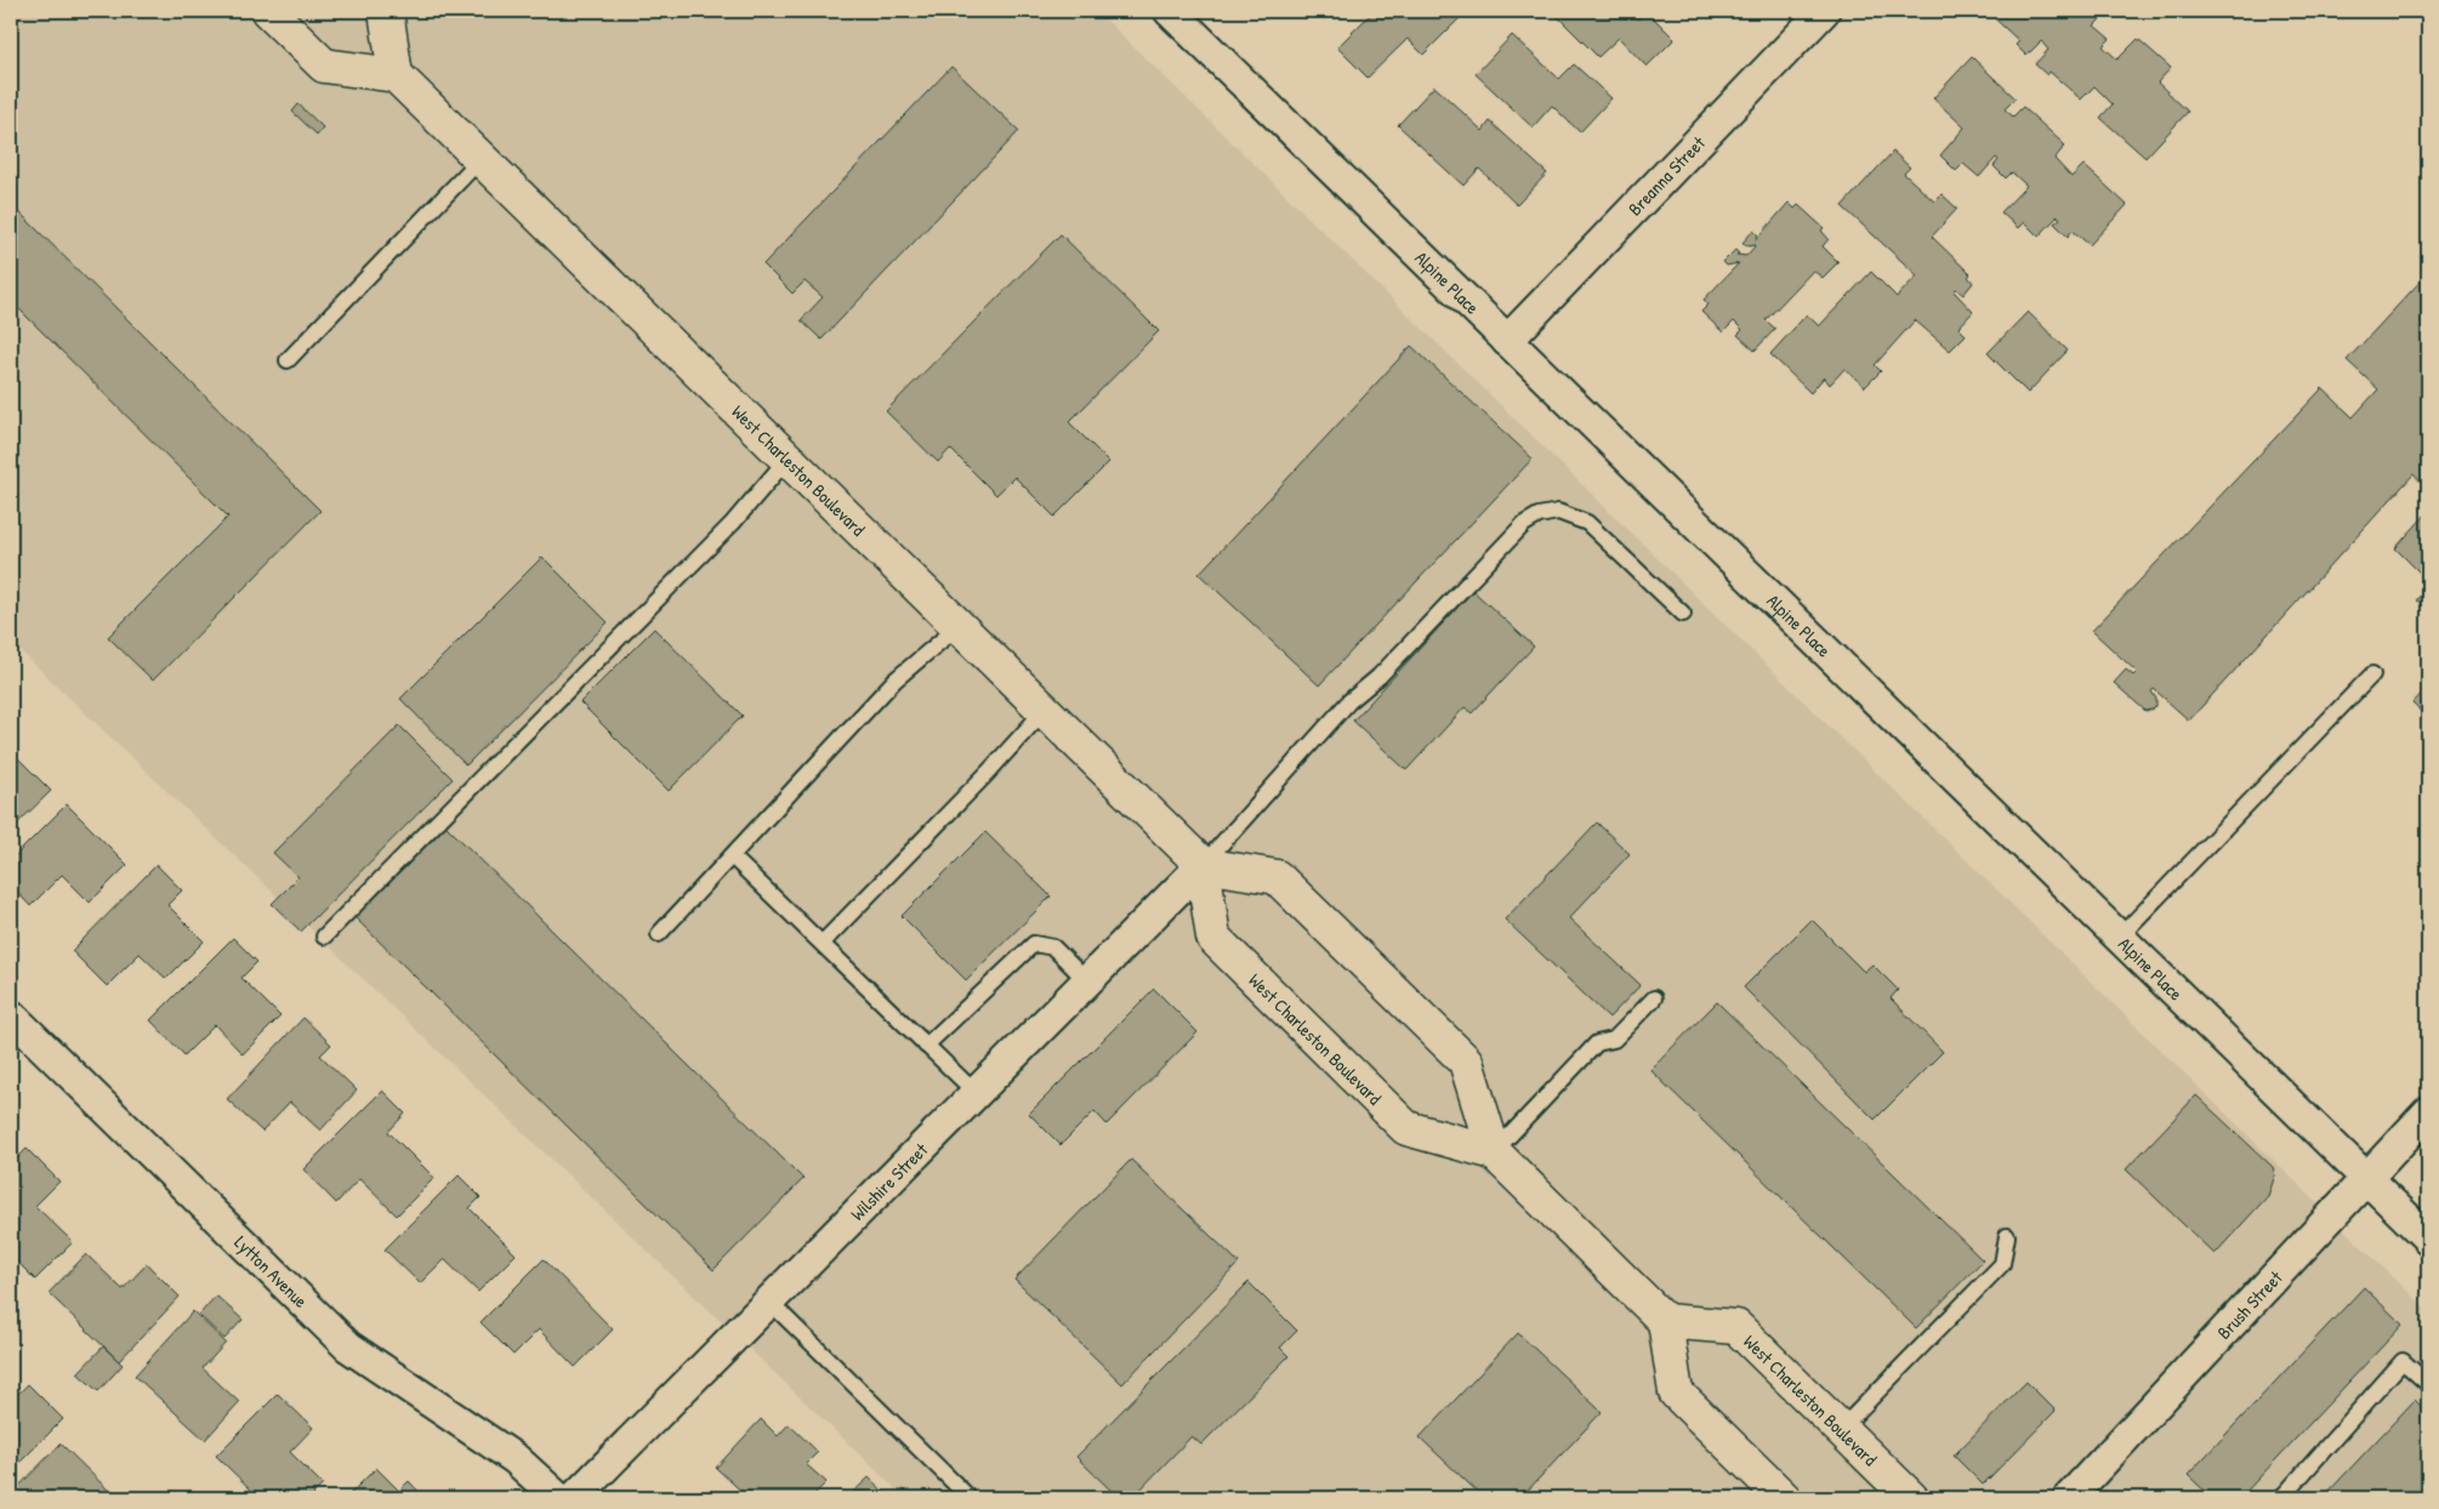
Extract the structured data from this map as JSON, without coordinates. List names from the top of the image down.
{
  "streets": {
    "main road": ["West Charleston Boulevard"],
    "street": [
      "Breanna Street",
      "Alpine Place",
      "Wilshire Street",
      "Lytton Avenue",
      "Brush Street"
    ]
  },
  "crossings": [
    ["Breanna Street", "Alpine Place"],
    ["Alpine Place", "Brush Street"],
    ["West Charleston Boulevard", "Wilshire Street"]
  ]
}
